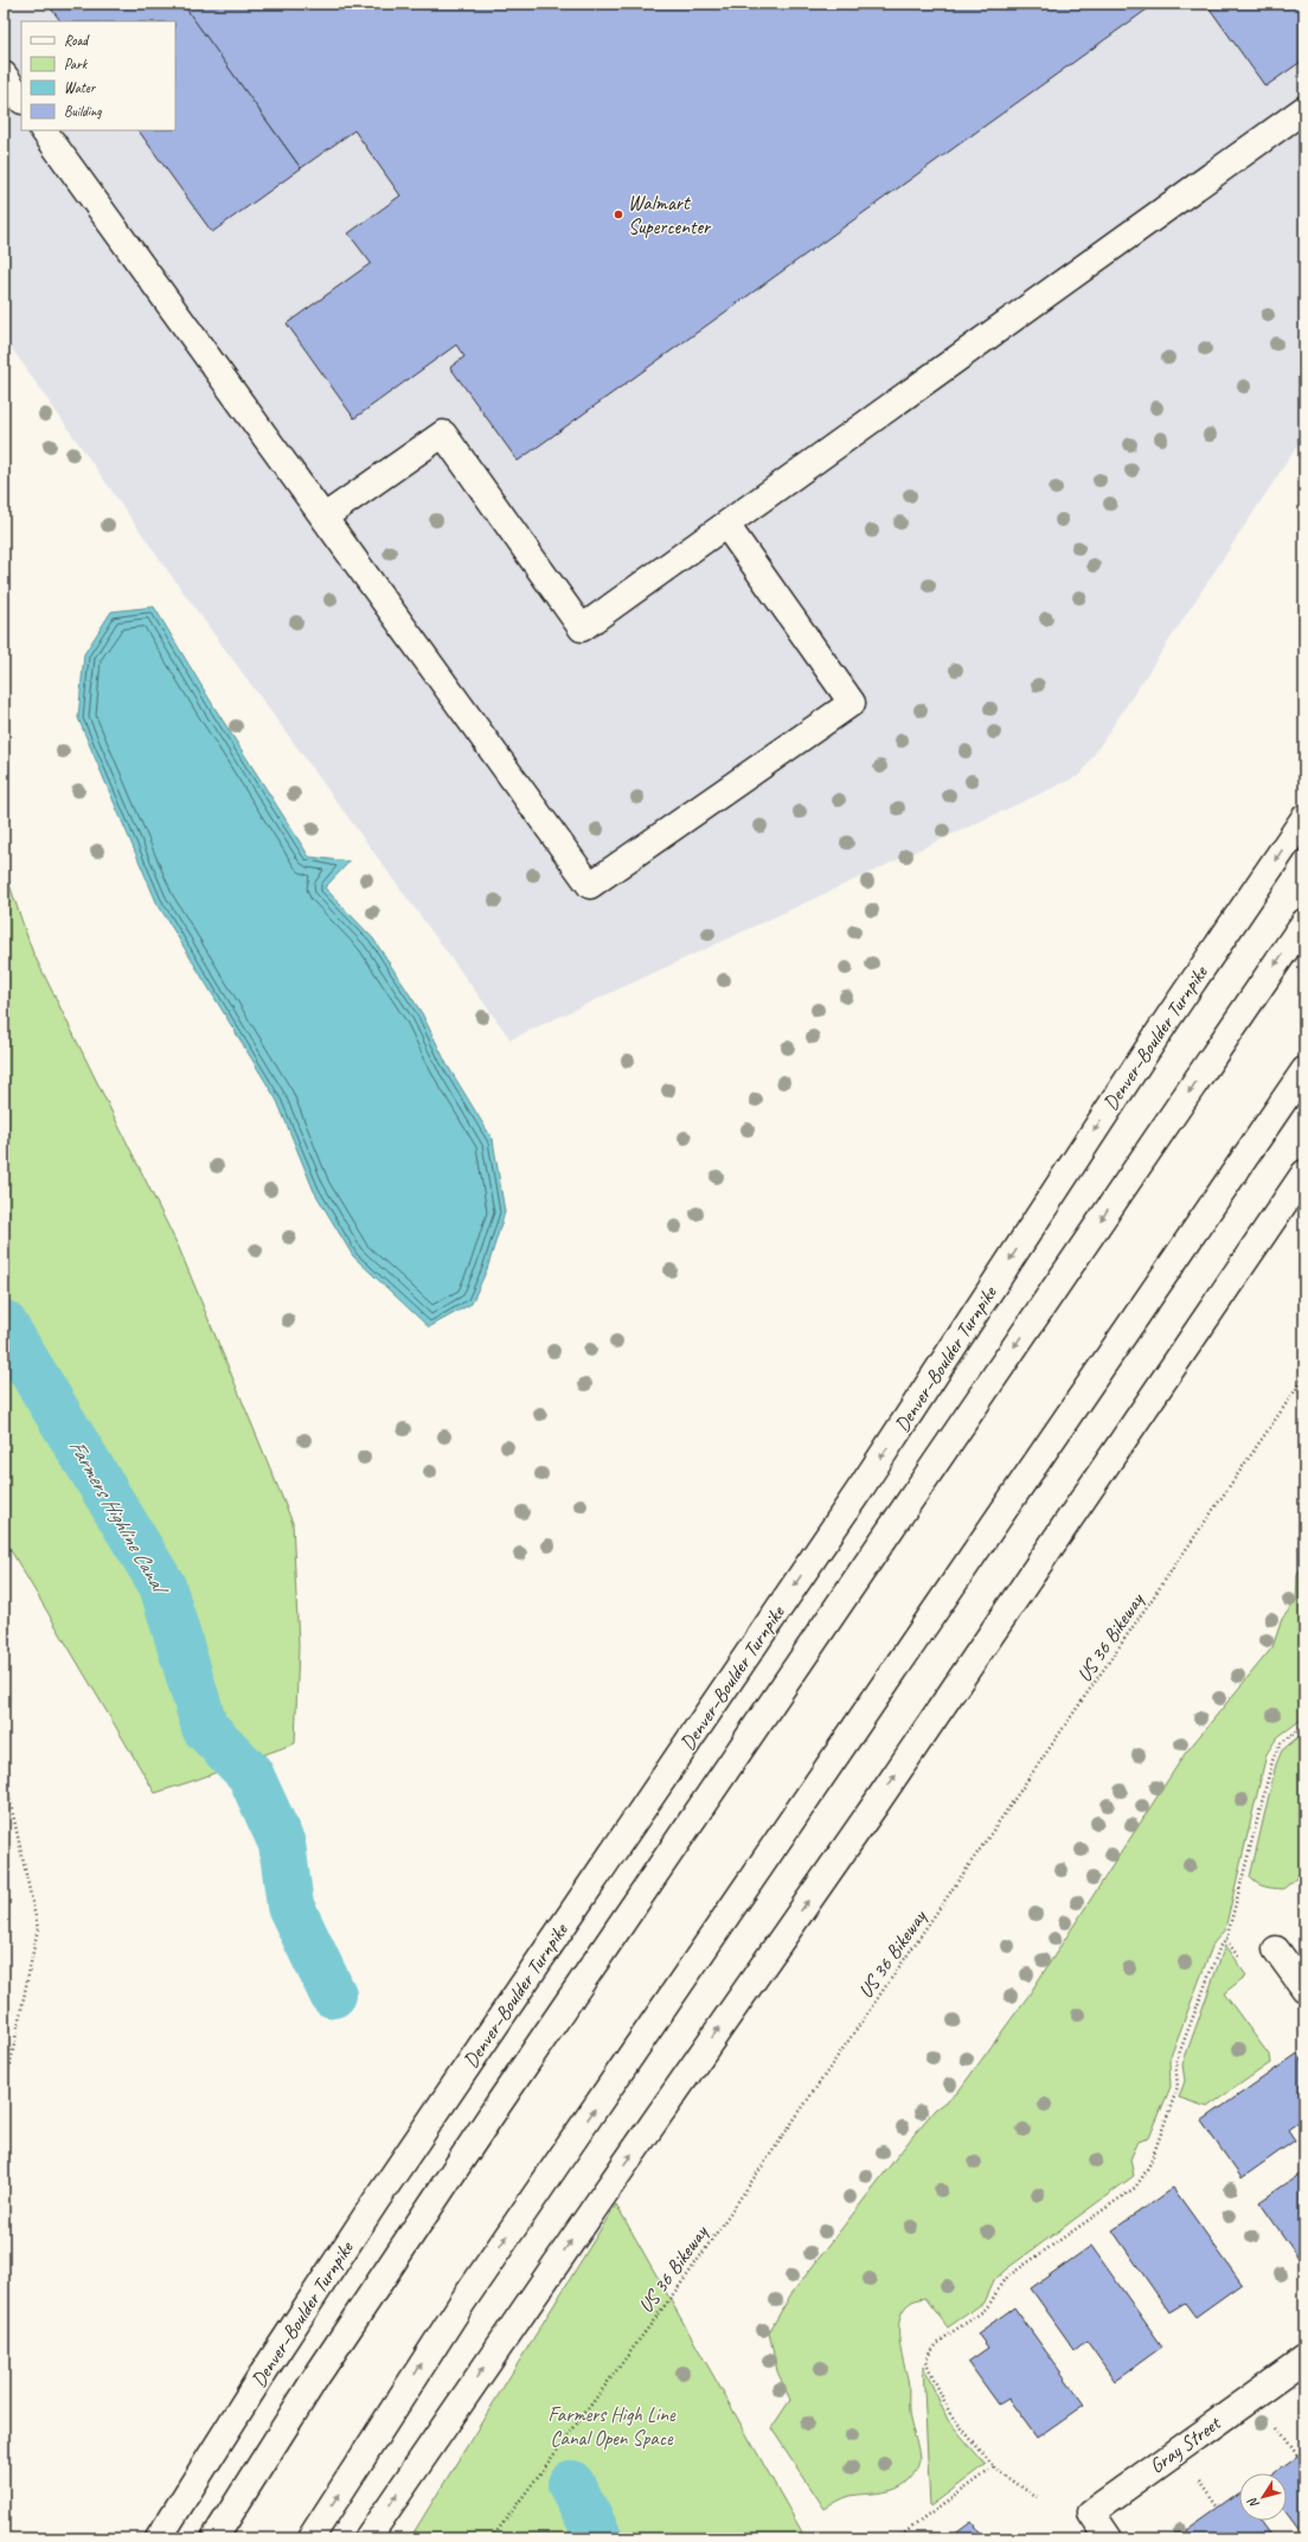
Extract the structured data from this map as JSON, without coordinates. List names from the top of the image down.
{
  "streets": {
    "main road": ["Denver–Boulder Turnpike", "Gray Street"],
    "path": ["US 36 Bikeway"]
  },
  "water": ["Farmers Highline Canal"],
  "parks": ["Farmers High Line Canal Open Space"],
  "places": ["Walmart Supercenter"],
  "legend": [
    "Road",
    "Park",
    "Water",
    "Building"
  ],
  "north": "bottom left"
}
